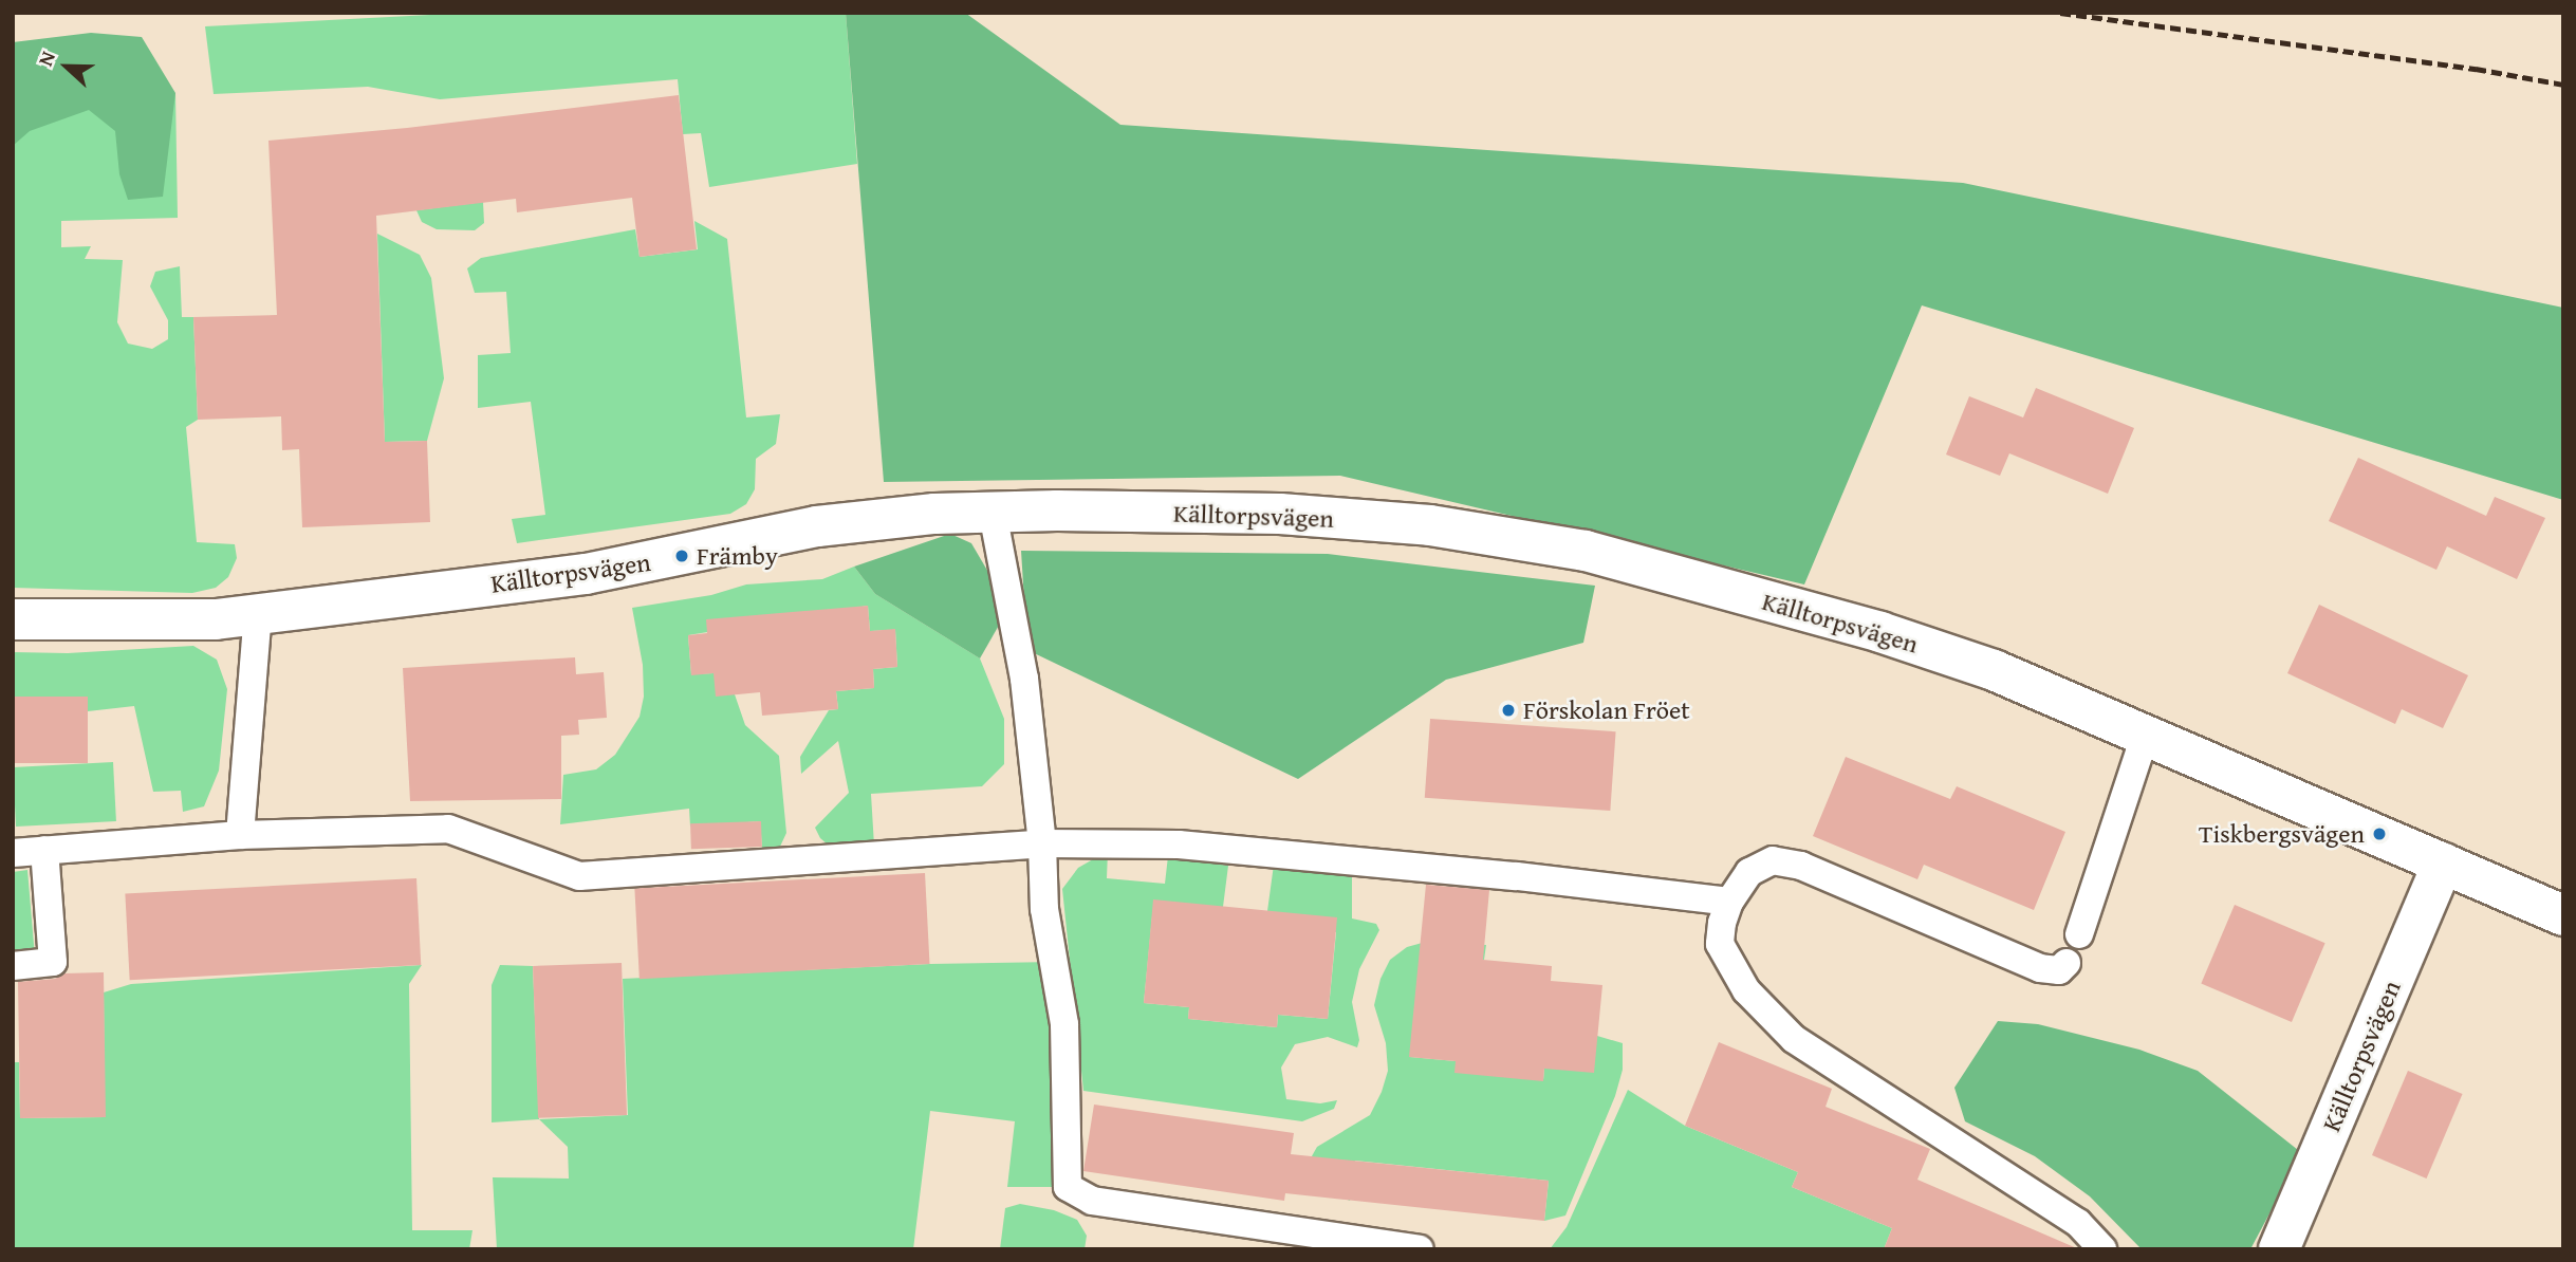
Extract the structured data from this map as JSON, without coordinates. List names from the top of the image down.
{
  "streets": {
    "street": ["Källtorpsvägen"]
  },
  "places": ["Främby", "Förskolan Fröet", "Tiskbergsvägen"],
  "north": "left"
}
